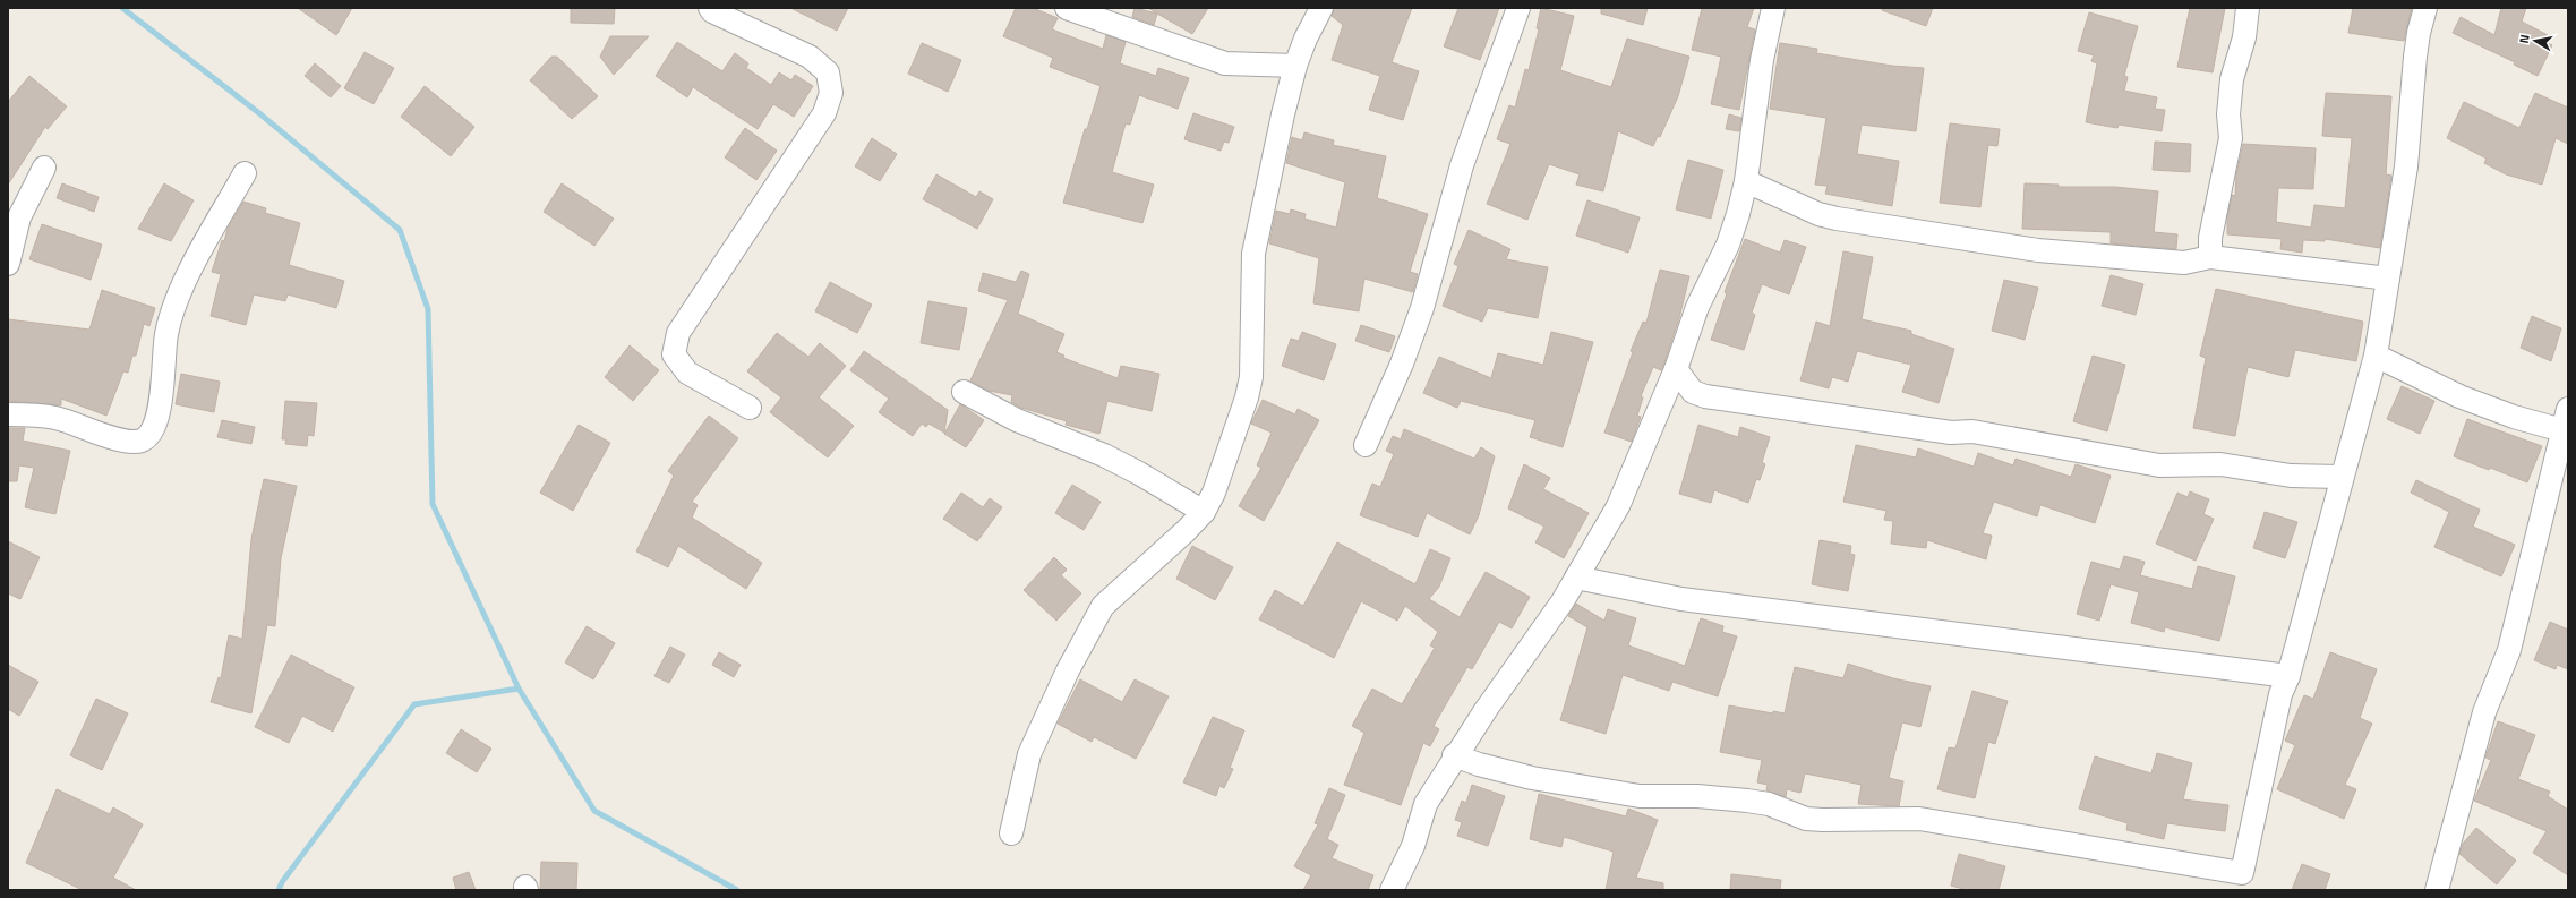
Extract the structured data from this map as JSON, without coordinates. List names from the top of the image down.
{
  "north": "left"
}
